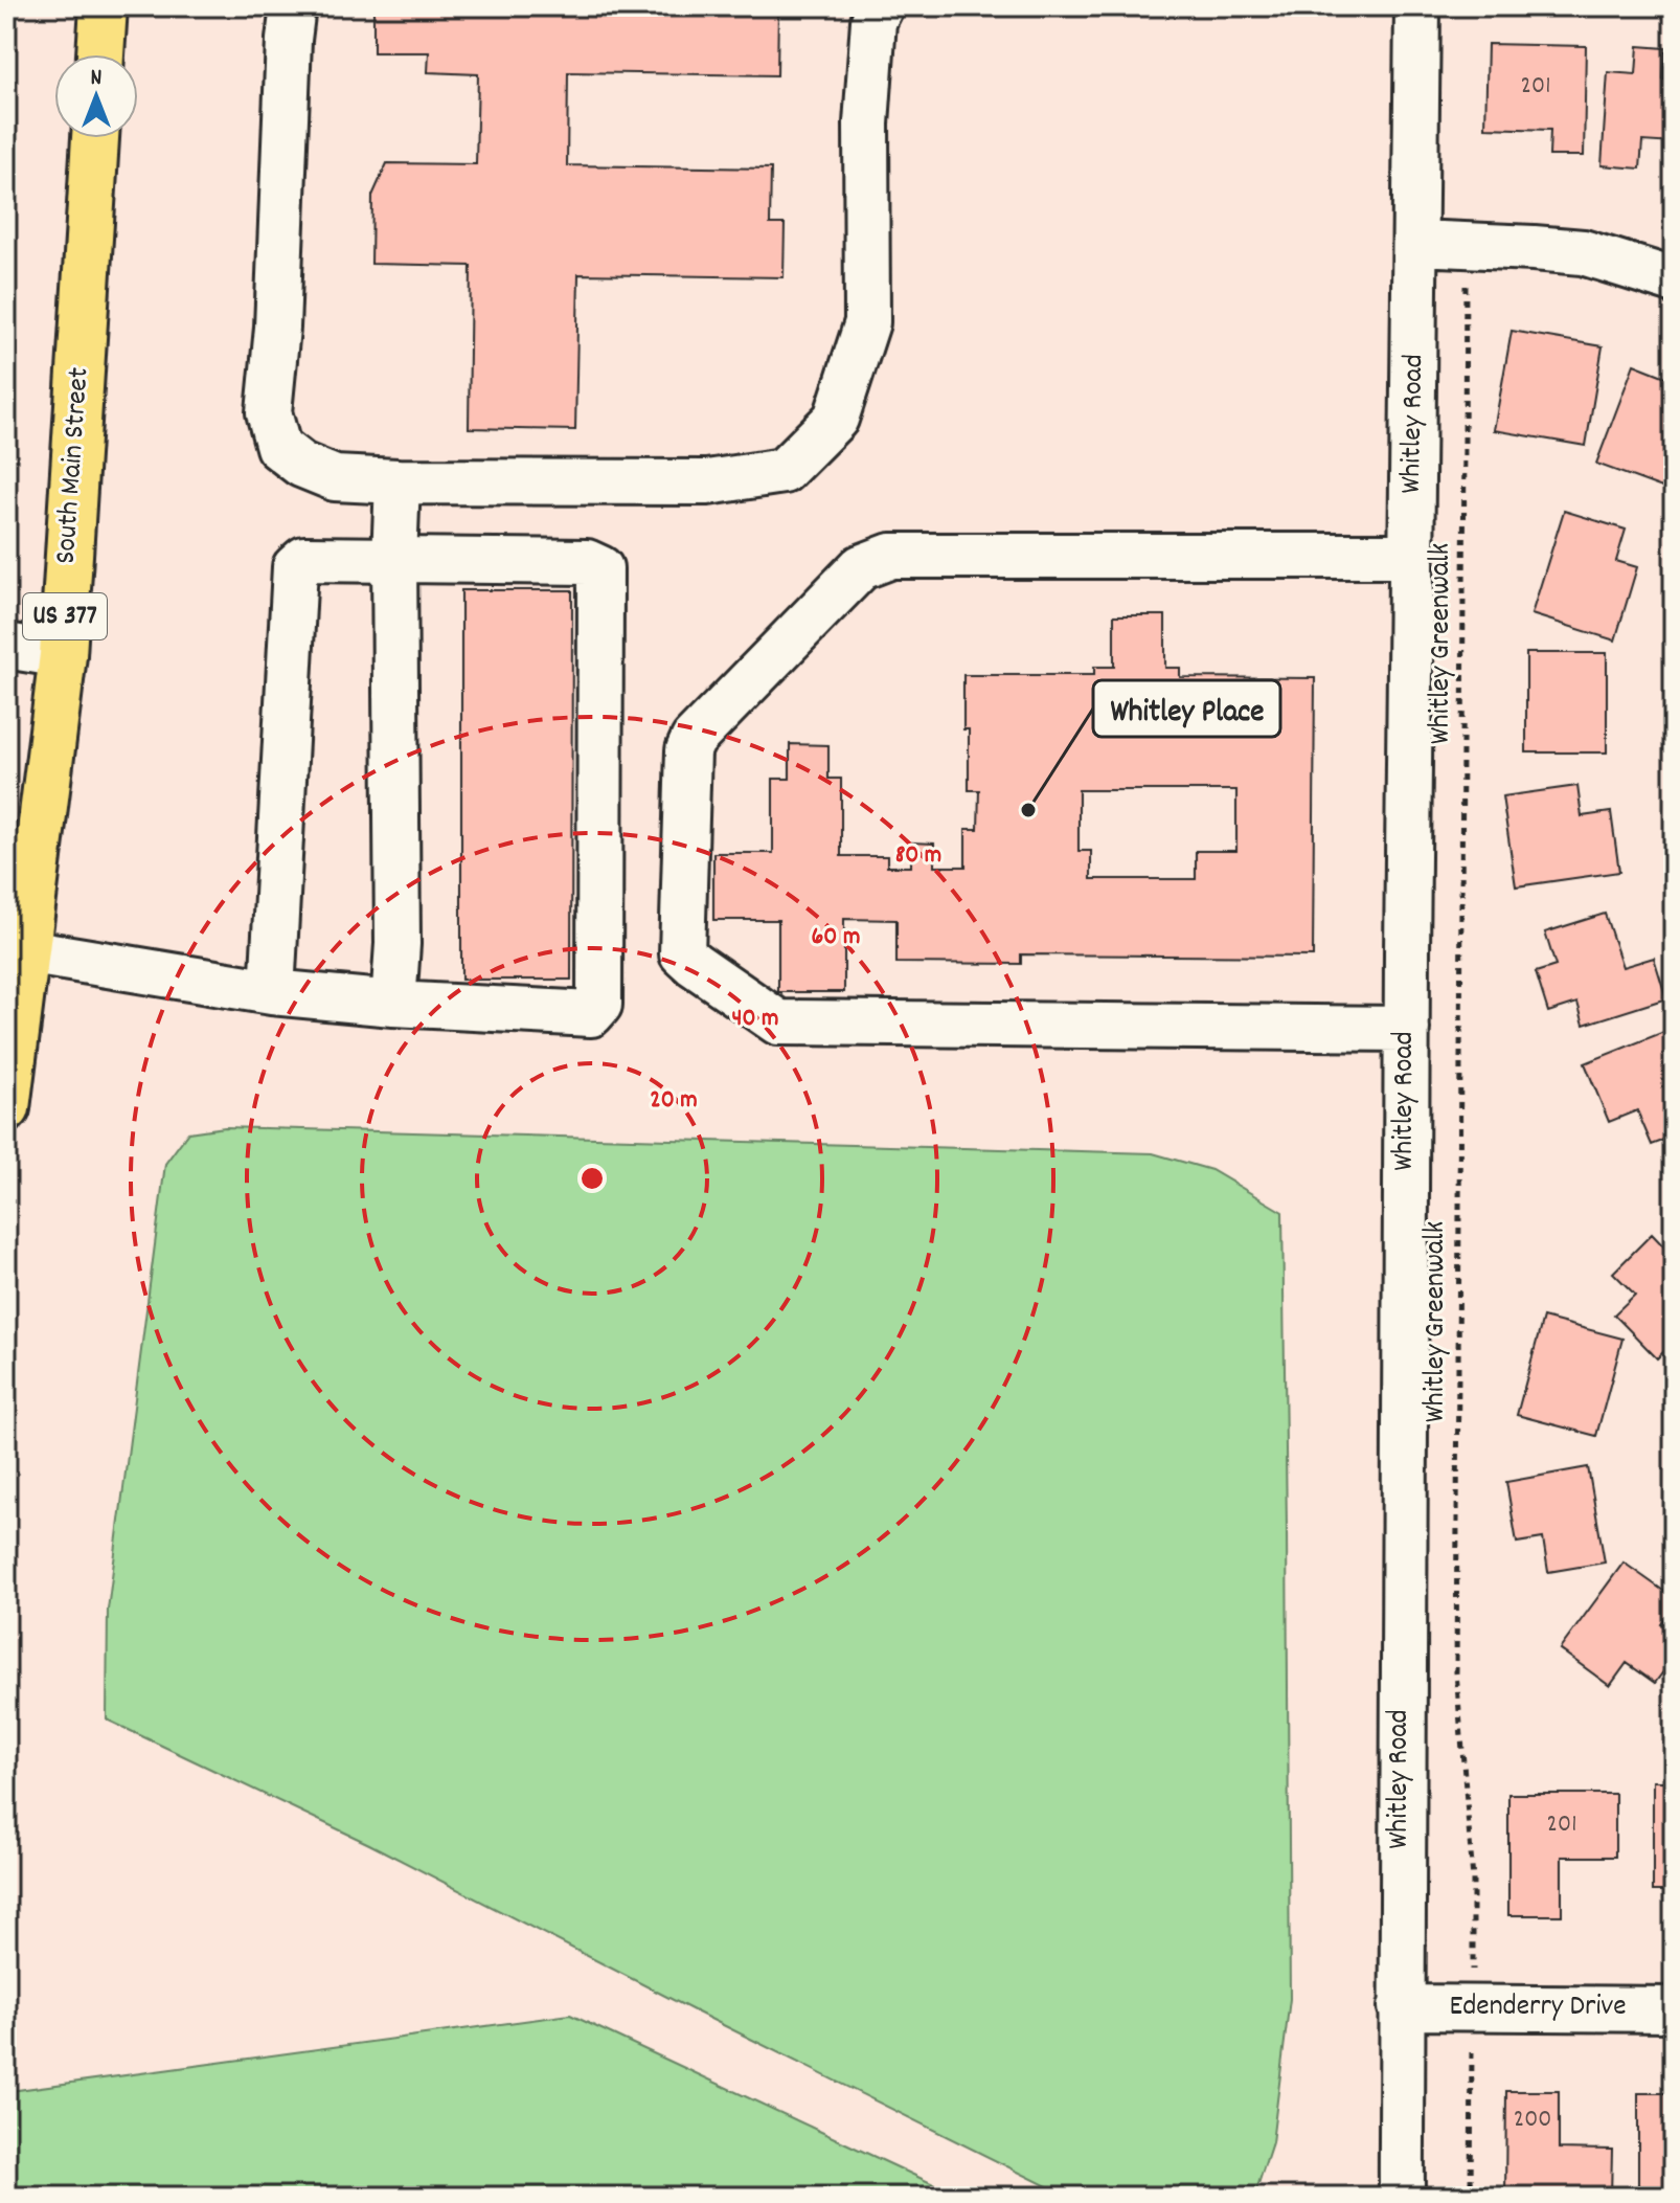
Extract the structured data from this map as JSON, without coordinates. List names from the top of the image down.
{
  "streets": {
    "main road": ["South Main Street", "US 377"],
    "street": ["Whitley Road", "Edenderry Drive"],
    "path": ["Whitley Greenwalk"]
  },
  "crossings": [
    ["Whitley Road", "Edenderry Drive"],
    ["Whitley Greenwalk", "Edenderry Drive"]
  ],
  "places": ["Whitley Place"],
  "house_numbers": ["201", "201", "200"],
  "north": "top",
  "rings": [
    "80 m",
    "60 m",
    "40 m",
    "20 m"
  ]
}
